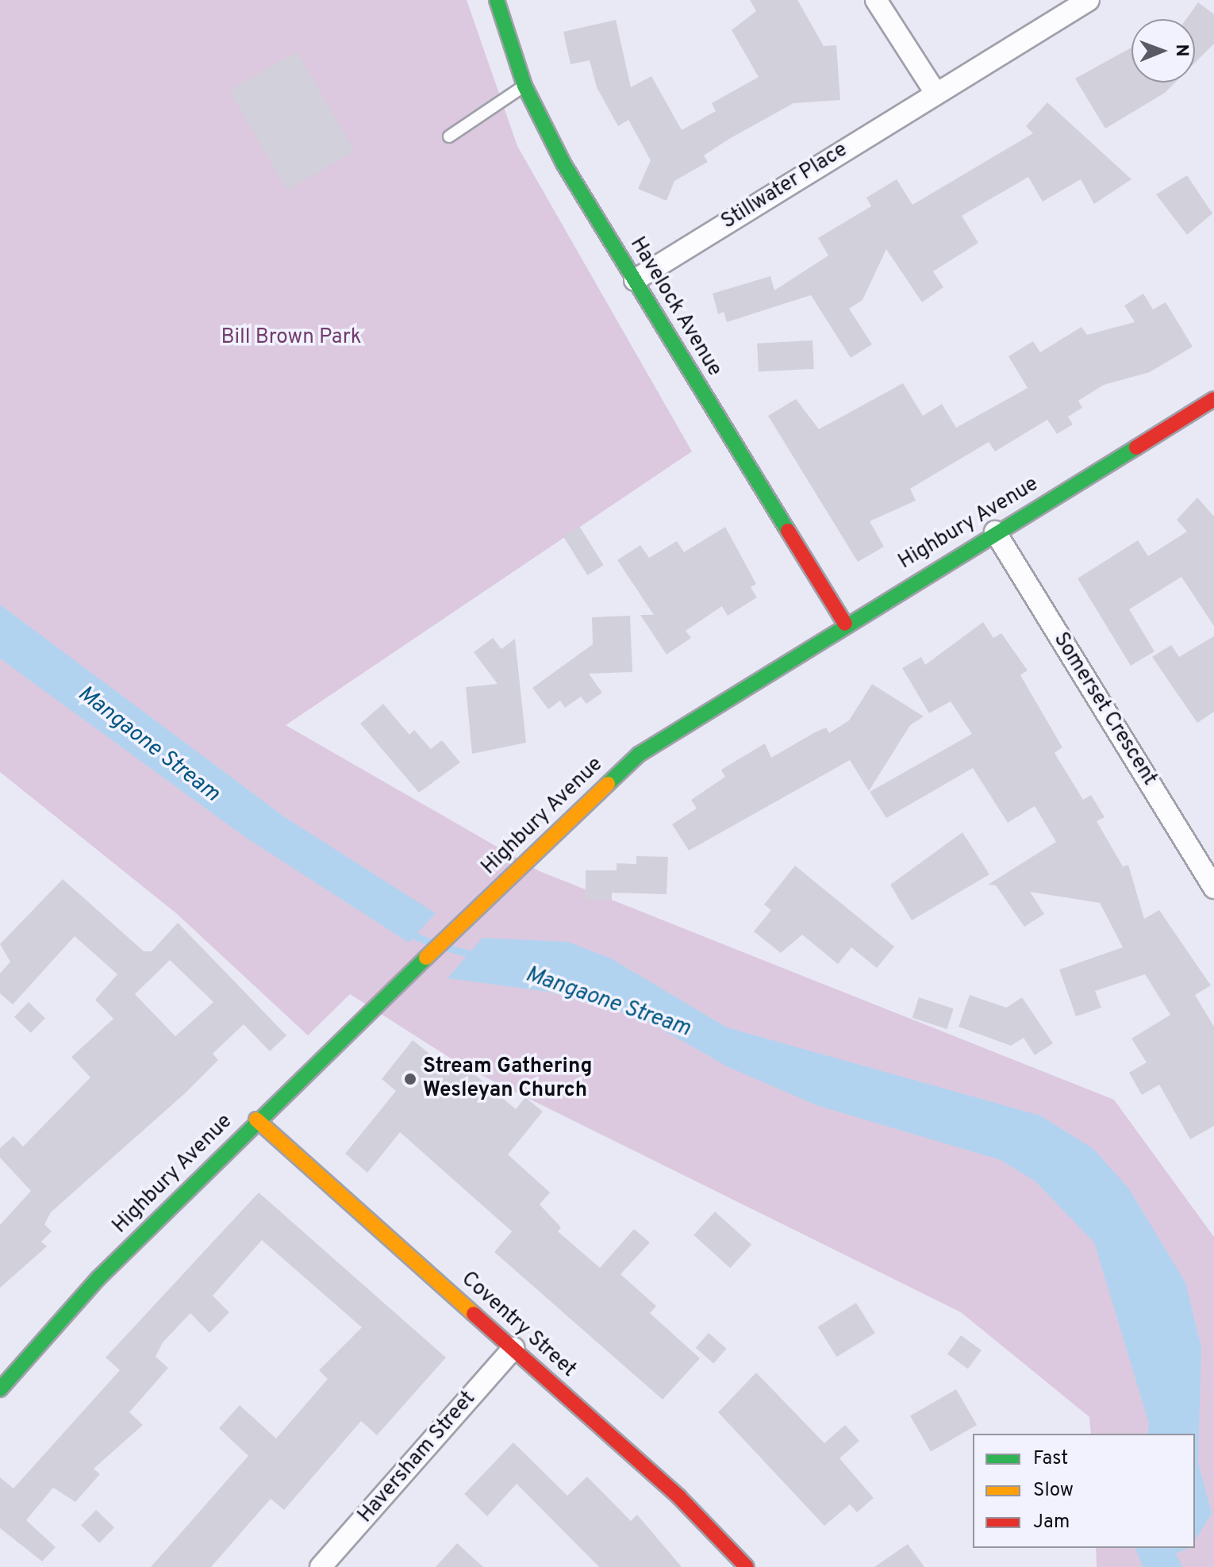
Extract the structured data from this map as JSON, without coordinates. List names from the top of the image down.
{
  "streets": {
    "street": [
      "Stillwater Place",
      "Havelock Avenue",
      "Highbury Avenue",
      "Somerset Crescent",
      "Coventry Street",
      "Haversham Street"
    ]
  },
  "crossings": [
    ["Stillwater Place", "Havelock Avenue"],
    ["Havelock Avenue", "Highbury Avenue"],
    ["Highbury Avenue", "Somerset Crescent"],
    ["Highbury Avenue", "Coventry Street"],
    ["Coventry Street", "Haversham Street"]
  ],
  "water": ["Mangaone Stream"],
  "parks": ["Bill Brown Park"],
  "places": ["Stream Gathering Wesleyan Church"],
  "legend": ["Fast", "Slow", "Jam"],
  "north": "right"
}
